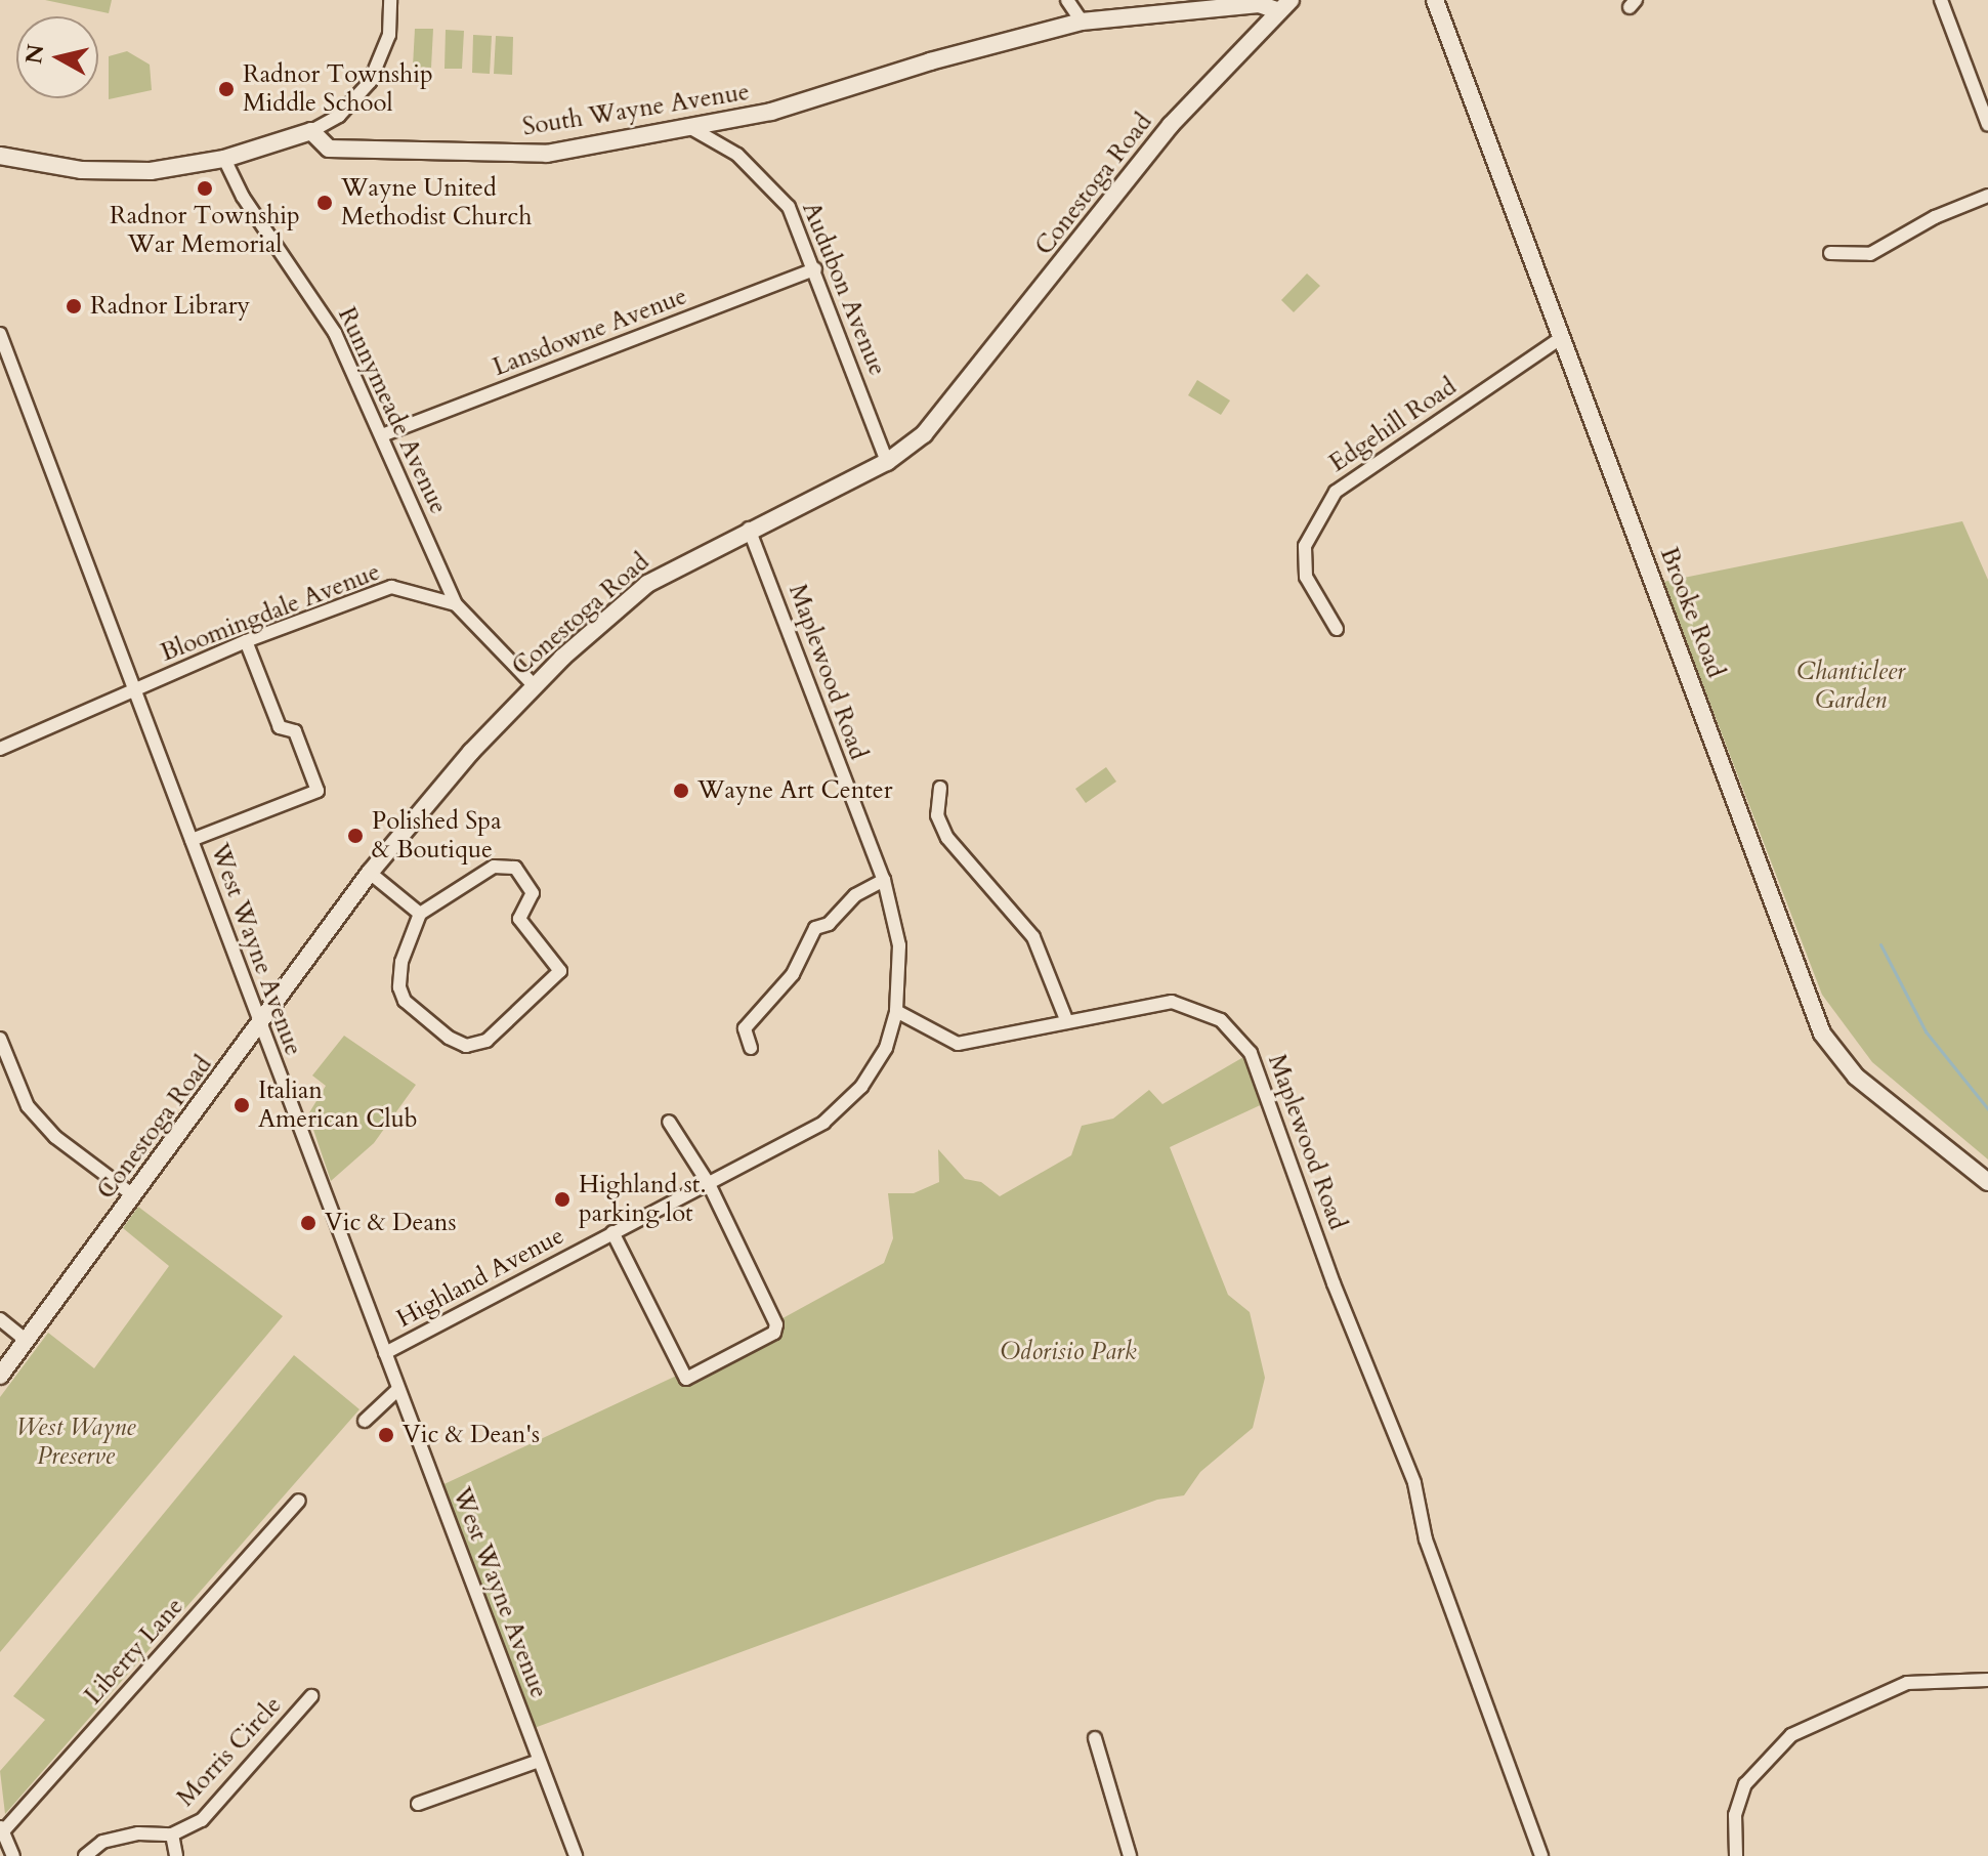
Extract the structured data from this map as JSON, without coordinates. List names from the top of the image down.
{
  "streets": {
    "main road": ["South Wayne Avenue", "Conestoga Road", "Brooke Road"],
    "street": [
      "Audubon Avenue",
      "Lansdowne Avenue",
      "Runnymeade Avenue",
      "Edgehill Road",
      "Bloomingdale Avenue",
      "Maplewood Road",
      "West Wayne Avenue",
      "Highland Avenue",
      "Liberty Lane",
      "Morris Circle"
    ]
  },
  "crossings": [
    ["South Wayne Avenue", "Conestoga Road"],
    ["South Wayne Avenue", "Audubon Avenue"],
    ["Conestoga Road", "Audubon Avenue"],
    ["Conestoga Road", "Maplewood Road"],
    ["Conestoga Road", "West Wayne Avenue"],
    ["Audubon Avenue", "Lansdowne Avenue"],
    ["Lansdowne Avenue", "Runnymeade Avenue"],
    ["Runnymeade Avenue", "Bloomingdale Avenue"],
    ["Edgehill Road", "Brooke Road"],
    ["Bloomingdale Avenue", "West Wayne Avenue"],
    ["Maplewood Road", "Highland Avenue"],
    ["West Wayne Avenue", "Highland Avenue"]
  ],
  "parks": ["Chanticleer Garden", "Odorisio Park", "West Wayne Preserve"],
  "places": [
    "Radnor Township Middle School",
    "Radnor Township War Memorial",
    "Wayne United Methodist Church",
    "Radnor Library",
    "Wayne Art Center",
    "Polished Spa & Boutique",
    "Italian American Club",
    "Highland st. parking lot",
    "Vic & Deans",
    "Vic & Dean's"
  ],
  "north": "left"
}
